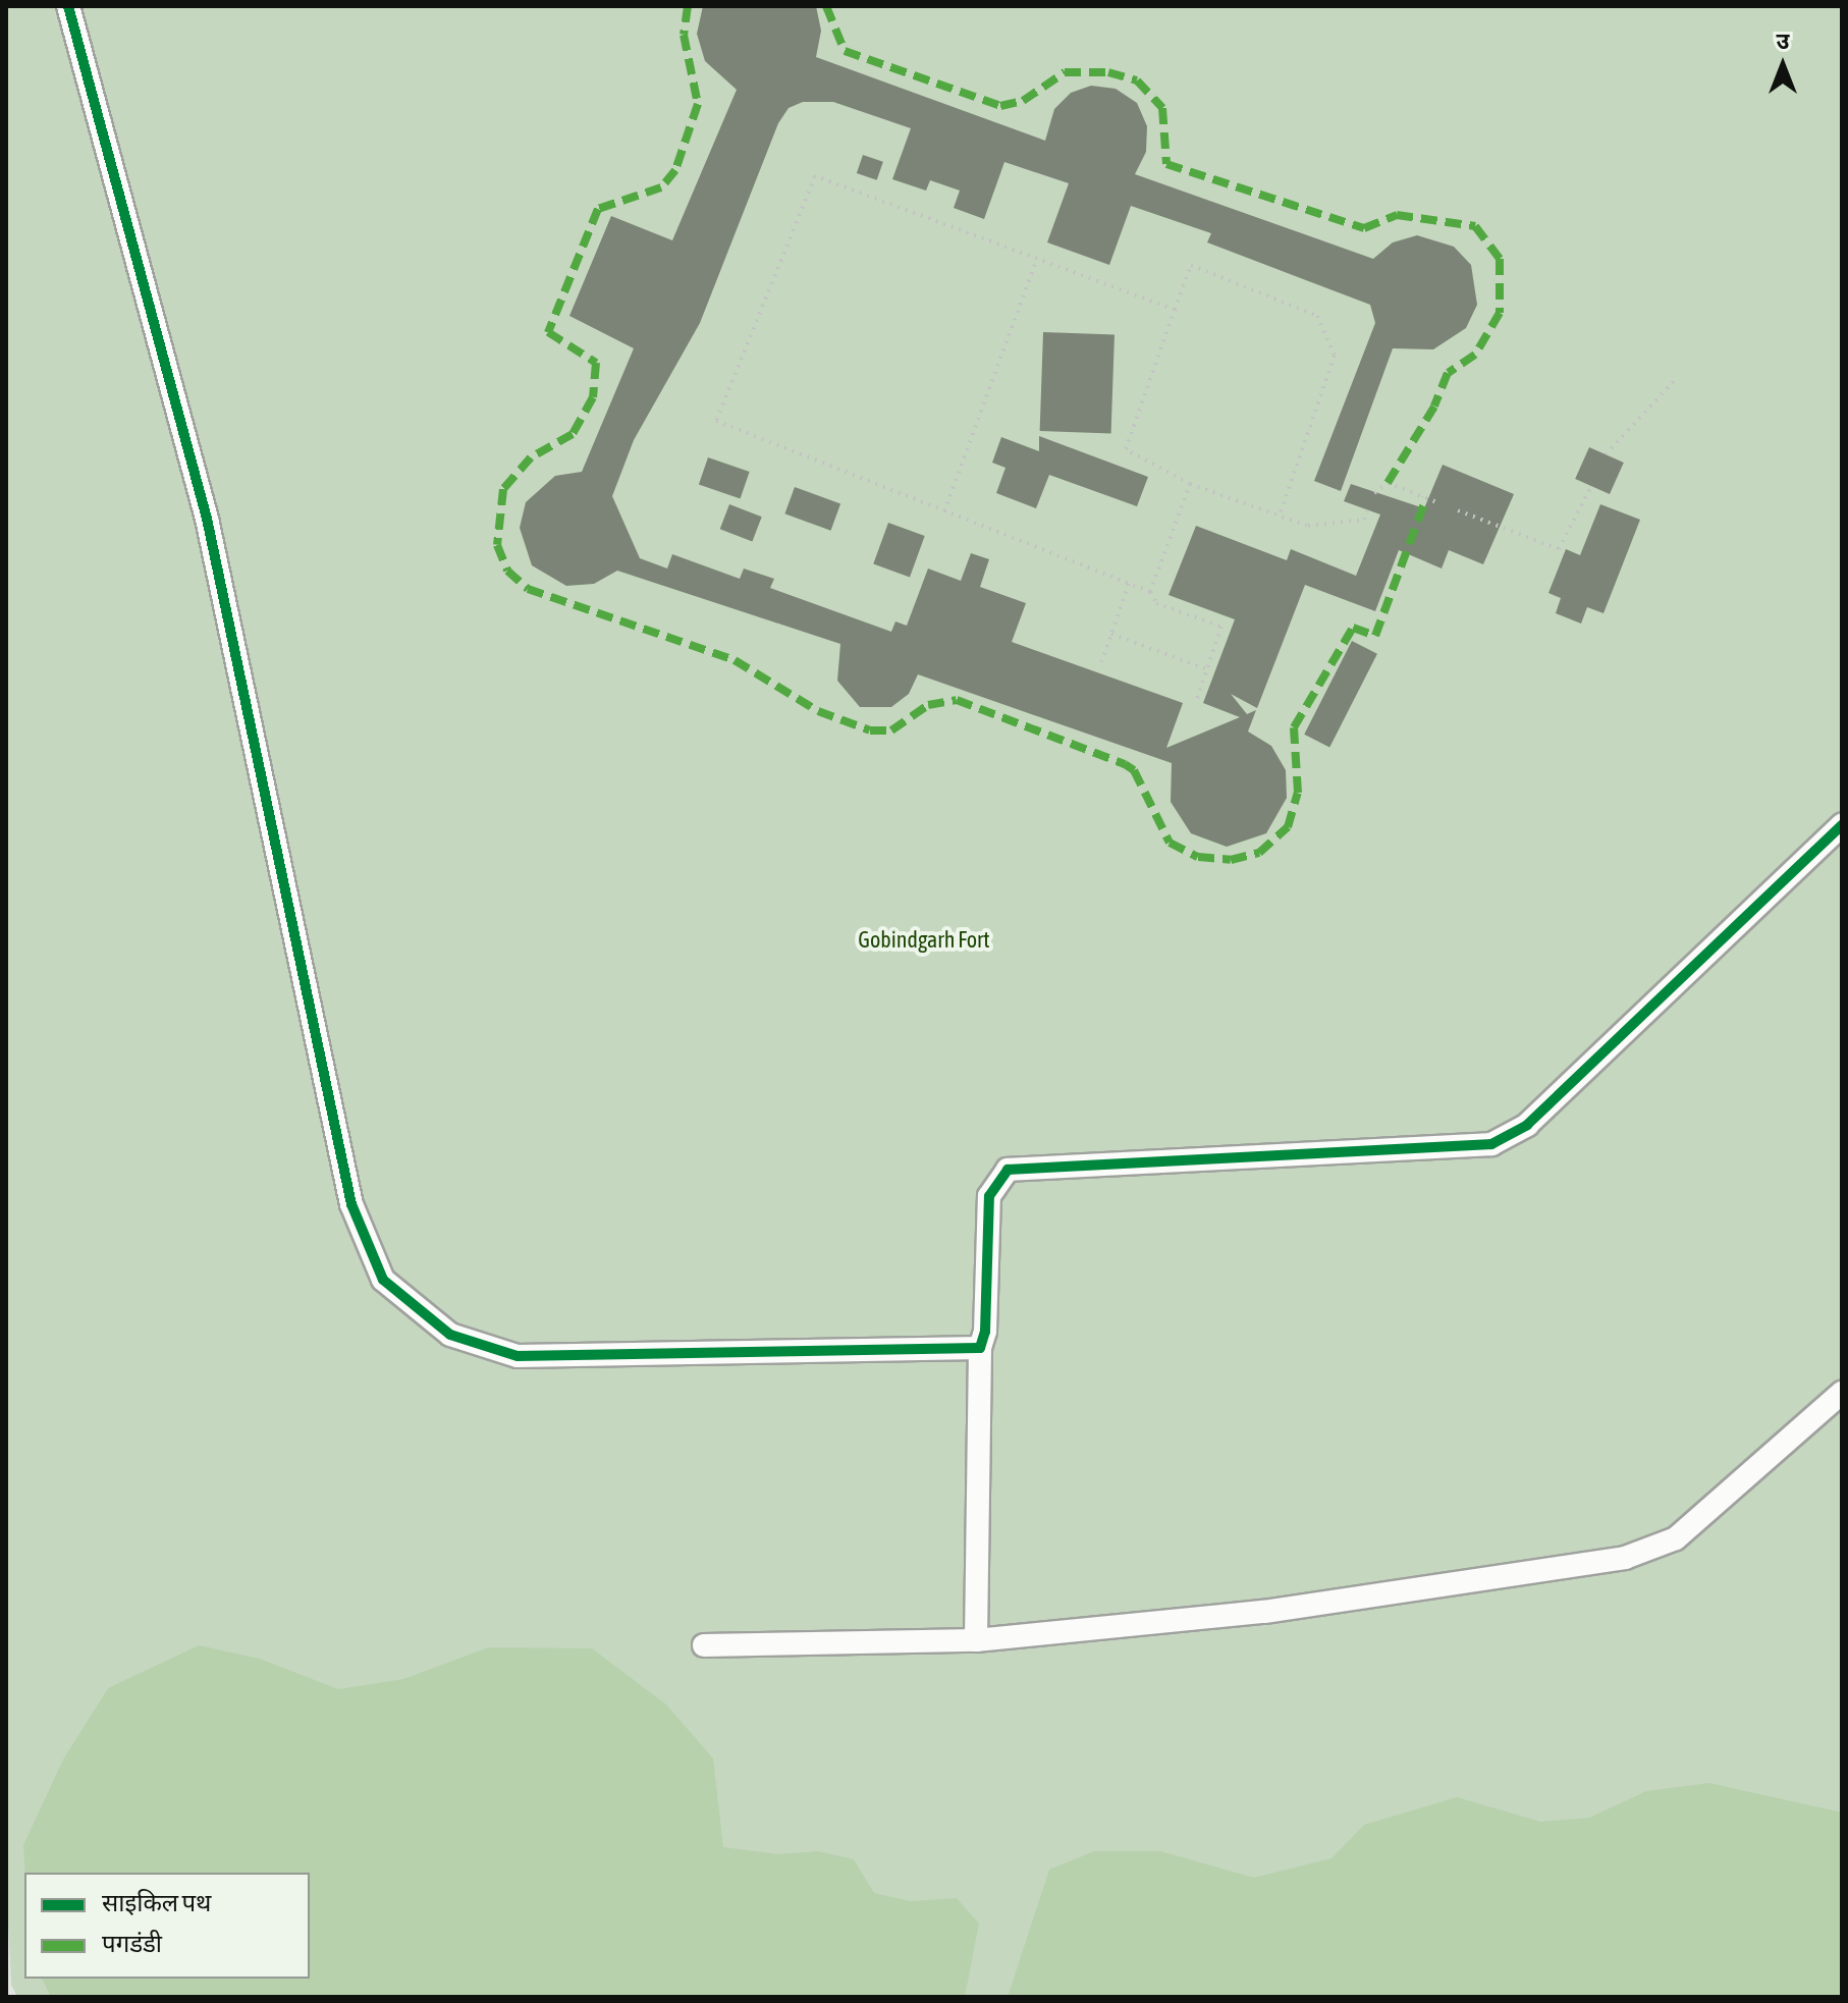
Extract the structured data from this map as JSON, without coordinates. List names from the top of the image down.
{
  "parks": ["Gobindgarh Fort"],
  "legend": ["साइकिल पथ", "पगडंडी"],
  "north": "top"
}
